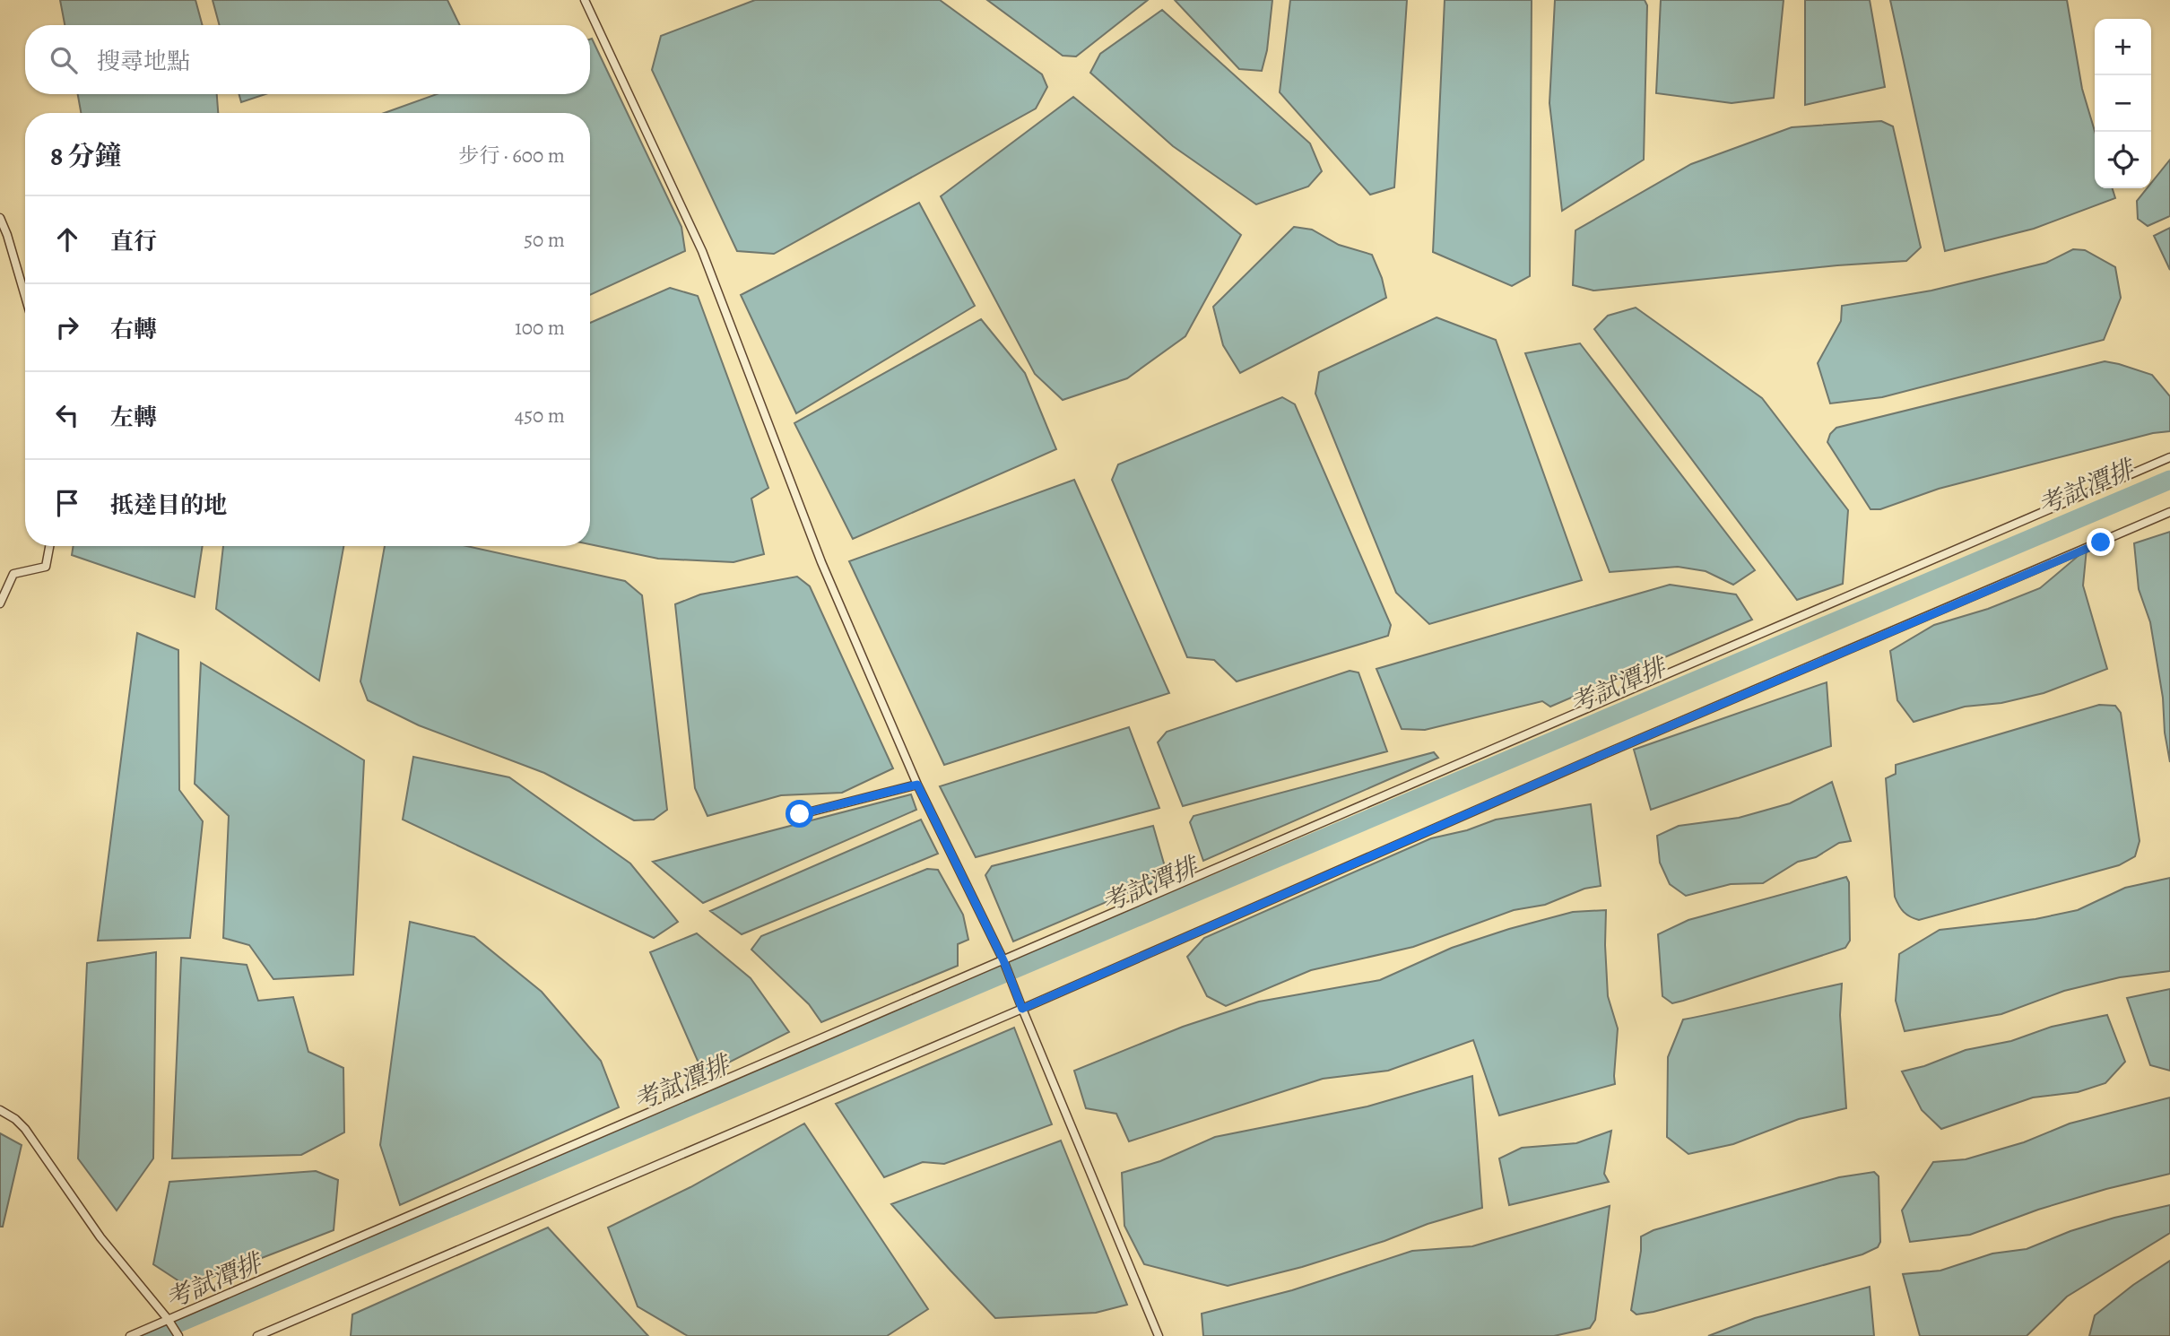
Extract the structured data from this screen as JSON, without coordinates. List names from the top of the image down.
{
  "water": ["考試潭排"],
  "page": {
    "map_buttons": ["+", "−"],
    "search": "搜尋地點",
    "heading": ["8 分鐘", "步行 · 600 m"],
    "list": [
      ["直行", "50 m"],
      ["右轉", "100 m"],
      ["左轉", "450 m"],
      "抵達目的地"
    ]
  }
}
